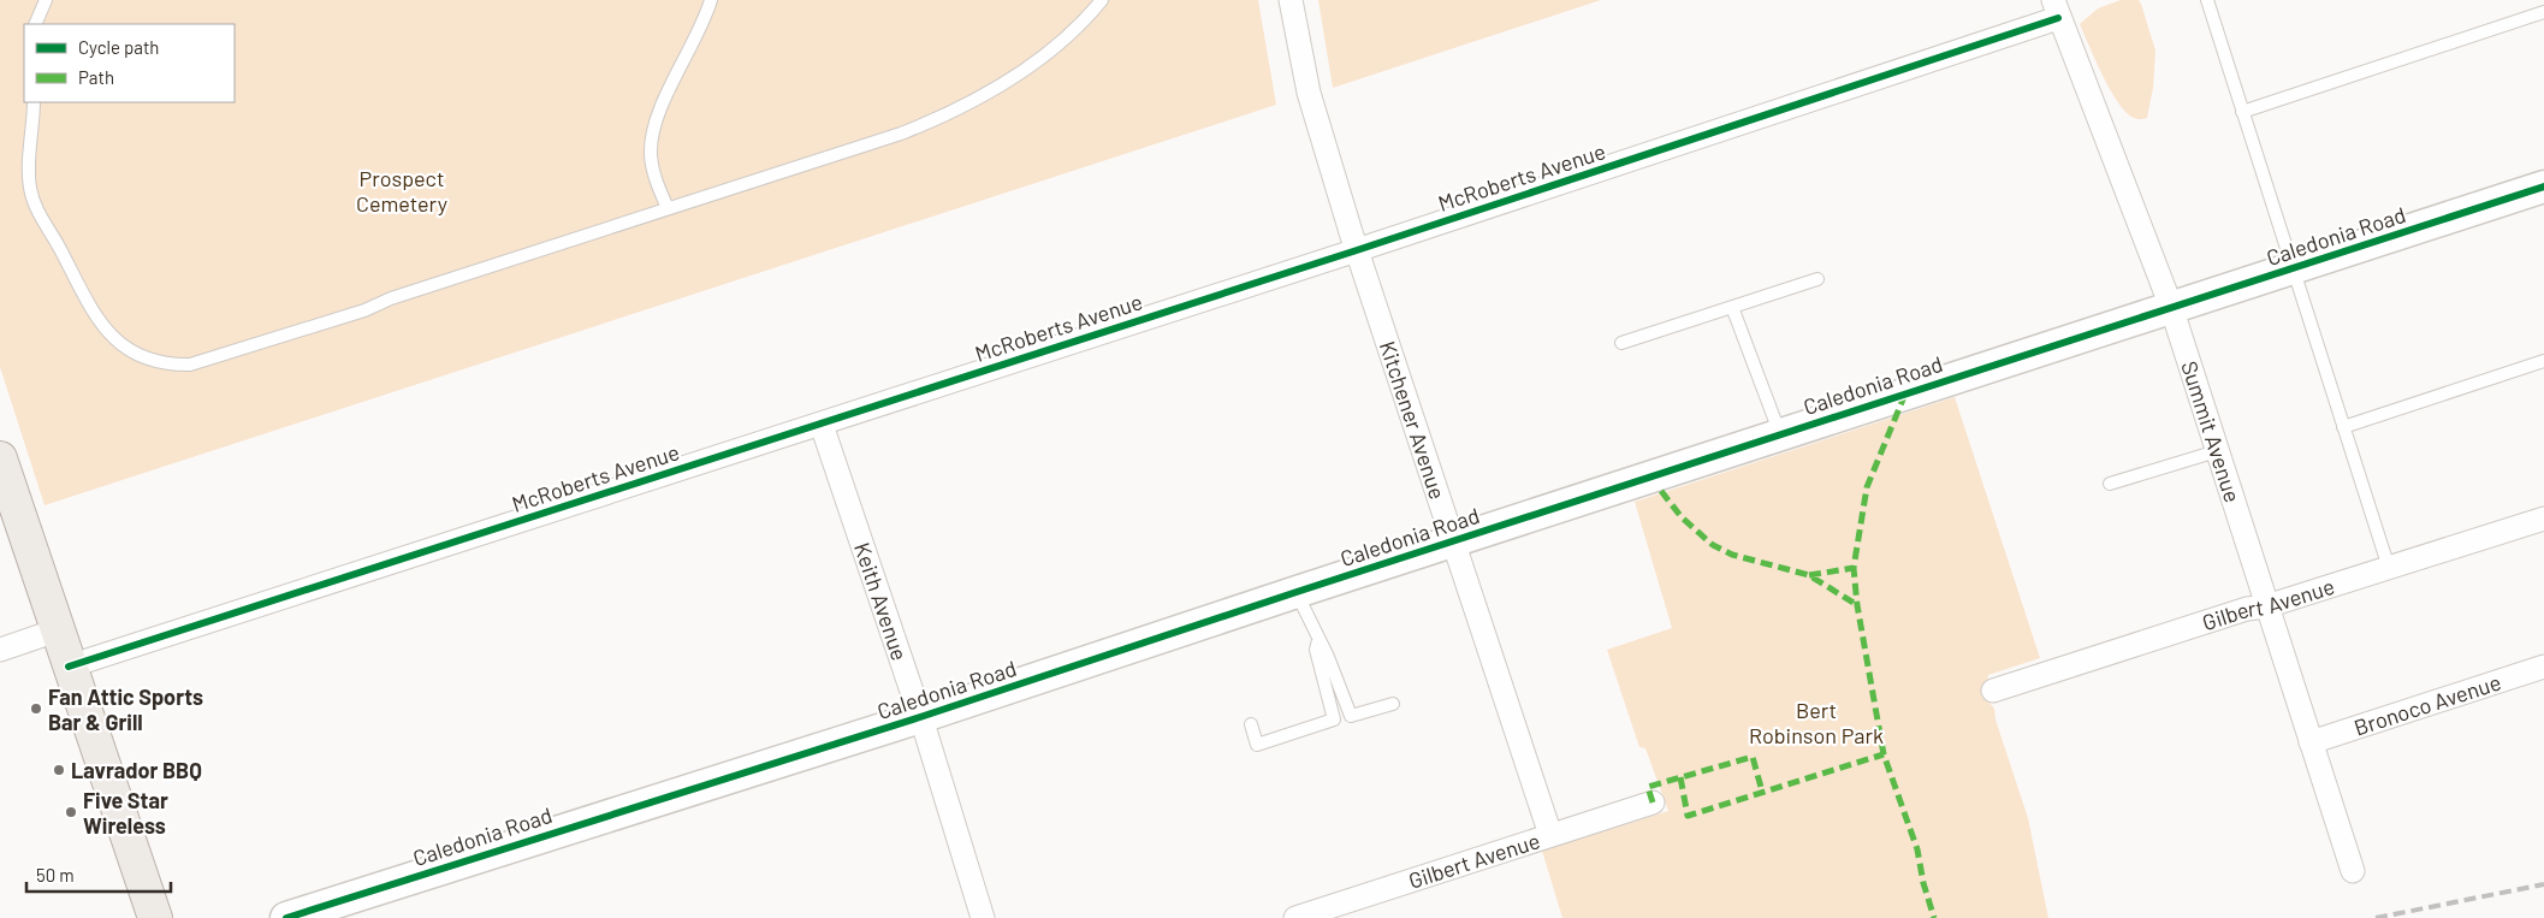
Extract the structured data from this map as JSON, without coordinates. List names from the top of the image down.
{
  "streets": {
    "street": [
      "McRoberts Avenue",
      "Caledonia Road",
      "Kitchener Avenue",
      "Summit Avenue",
      "Keith Avenue",
      "Gilbert Avenue",
      "Bronoco Avenue"
    ]
  },
  "crossings": [
    ["McRoberts Avenue", "Kitchener Avenue"],
    ["McRoberts Avenue", "Summit Avenue"],
    ["McRoberts Avenue", "Keith Avenue"],
    ["Caledonia Road", "Kitchener Avenue"],
    ["Caledonia Road", "Summit Avenue"],
    ["Caledonia Road", "Keith Avenue"],
    ["Kitchener Avenue", "Gilbert Avenue"],
    ["Summit Avenue", "Gilbert Avenue"],
    ["Summit Avenue", "Bronoco Avenue"]
  ],
  "parks": ["Prospect Cemetery", "Bert Robinson Park"],
  "places": ["Fan Attic Sports Bar & Grill", "Lavrador BBQ", "Five Star Wireless"],
  "legend": ["Cycle path", "Path"],
  "scale_bar": "50 m"
}
